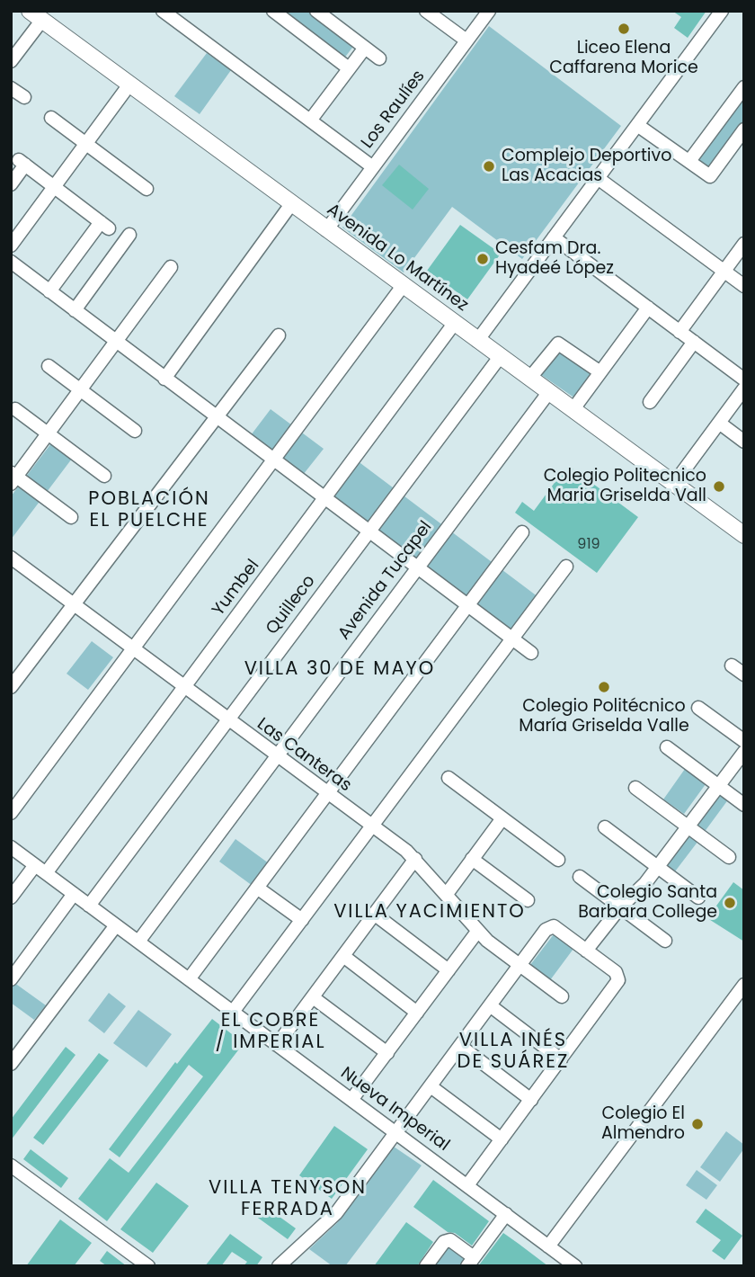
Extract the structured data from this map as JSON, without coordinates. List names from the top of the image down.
{
  "streets": {
    "main road": ["Avenida Lo Martínez"],
    "street": [
      "Los Raulíes",
      "Avenida Tucapel",
      "Yumbel",
      "Quilleco",
      "Las Canteras",
      "Nueva Imperial"
    ]
  },
  "crossings": [
    ["Los Raulíes", "Avenida Lo Martínez"],
    ["Avenida Lo Martínez", "Avenida Tucapel"],
    ["Avenida Lo Martínez", "Yumbel"],
    ["Avenida Lo Martínez", "Quilleco"],
    ["Avenida Tucapel", "Las Canteras"],
    ["Avenida Tucapel", "Nueva Imperial"],
    ["Yumbel", "Las Canteras"],
    ["Yumbel", "Nueva Imperial"],
    ["Quilleco", "Las Canteras"],
    ["Quilleco", "Nueva Imperial"]
  ],
  "districts": [
    "POBLACIÓN EL PUELCHE",
    "VILLA 30 DE MAYO",
    "VILLA YACIMIENTO",
    "EL COBRE / IMPERIAL",
    "VILLA INÉS DE SUÁREZ",
    "VILLA TENYSON FERRADA"
  ],
  "places": [
    "Liceo Elena Caffarena Morice",
    "Complejo Deportivo Las Acacias",
    "Cesfam Dra. Hyadeé López",
    "Colegio Politecnico Maria Griselda Vall",
    "Colegio Politécnico María Griselda Valle",
    "Colegio Santa Barbara College",
    "Colegio El Almendro"
  ],
  "house_numbers": ["919"]
}
